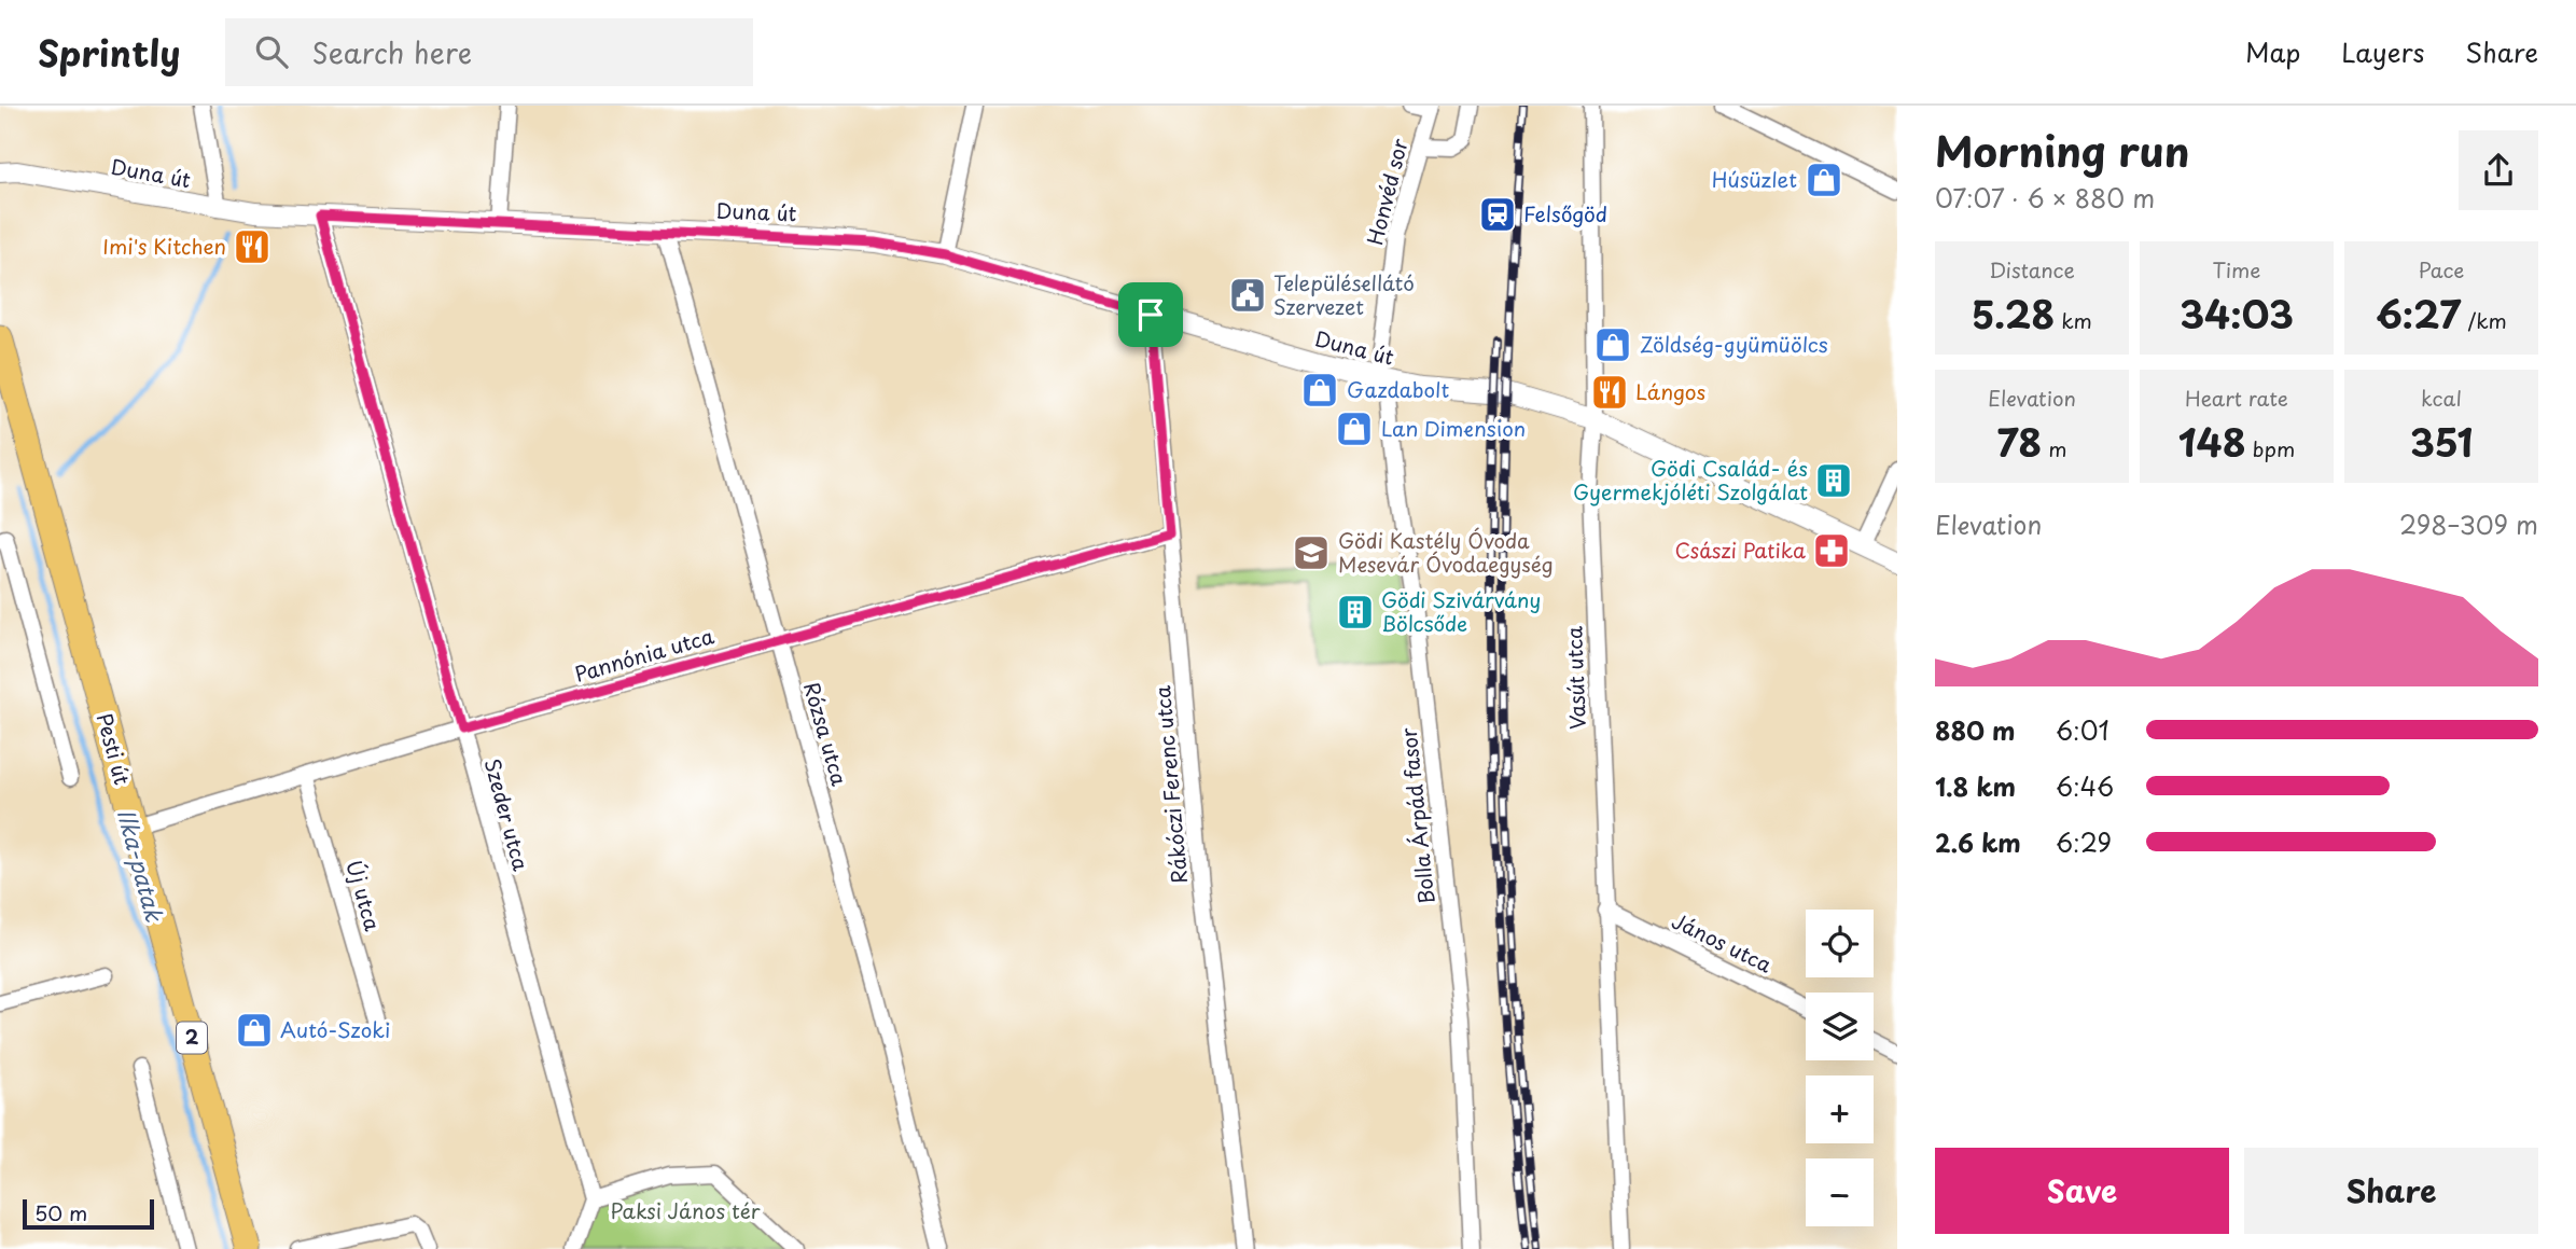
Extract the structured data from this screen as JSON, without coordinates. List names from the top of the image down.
{
  "streets": {
    "main road": ["Pesti út", "2"],
    "street": [
      "Duna út",
      "Honvéd sor",
      "Pannónia utca",
      "Vasút utca",
      "Rózsa utca",
      "Rákóczi Ferenc utca",
      "Szeder utca",
      "Bolla Árpád fasor",
      "Új utca",
      "János utca"
    ]
  },
  "crossings": [
    ["Duna út", "Honvéd sor"],
    ["Duna út", "Vasút utca"],
    ["Duna út", "Rózsa utca"],
    ["Duna út", "Rákóczi Ferenc utca"],
    ["Duna út", "Szeder utca"],
    ["Duna út", "Bolla Árpád fasor"],
    ["Honvéd sor", "Bolla Árpád fasor"],
    ["Pannónia utca", "Rózsa utca"],
    ["Pannónia utca", "Pesti út"],
    ["Pannónia utca", "Rákóczi Ferenc utca"],
    ["Pannónia utca", "Szeder utca"],
    ["Pannónia utca", "Új utca"],
    ["Vasút utca", "János utca"]
  ],
  "water": ["Ilka-patak"],
  "parks": ["Paksi János tér"],
  "places": {
    "shop": [
      "Húsüzlet",
      "Zöldség-gyümüölcs",
      "Gazdabolt",
      "Lan Dimension",
      "Autó-Szoki"
    ],
    "station": ["Felsőgöd"],
    "restaurant": ["Imi's Kitchen", "Lángos"],
    "public building": ["Településellátó Szervezet"],
    "building": ["Gödi Család- és Gyermekjóléti Szolgálat", "Gödi Szivárvány Bölcsőde"],
    "pharmacy": ["Császi Patika"],
    "school or university": ["Gödi Kastély Óvoda Mesevár Óvodaegység"]
  },
  "scale_bar": "50 m",
  "page": {
    "header": "Sprintly",
    "search": "Search here",
    "nav": ["Map", "Layers", "Share"],
    "heading": ["Morning run", "07:07 · 6 × 880 m"],
    "stats": [
      ["Distance", "5.28 km"],
      ["Time", "34:03"],
      ["Pace", "6:27 /km"],
      ["Elevation", "78 m"],
      ["Heart rate", "148 bpm"],
      ["kcal", "351"]
    ],
    "chart": ["Elevation", "298–309 m"],
    "list": [
      {
        "name": "880 m",
        "note": "6:01"
      },
      {
        "name": "1.8 km",
        "note": "6:46"
      },
      {
        "name": "2.6 km",
        "note": "6:29"
      }
    ],
    "map_buttons": ["+", "−"],
    "buttons": ["Save", "Share"],
    "scale": "50 m"
  }
}
